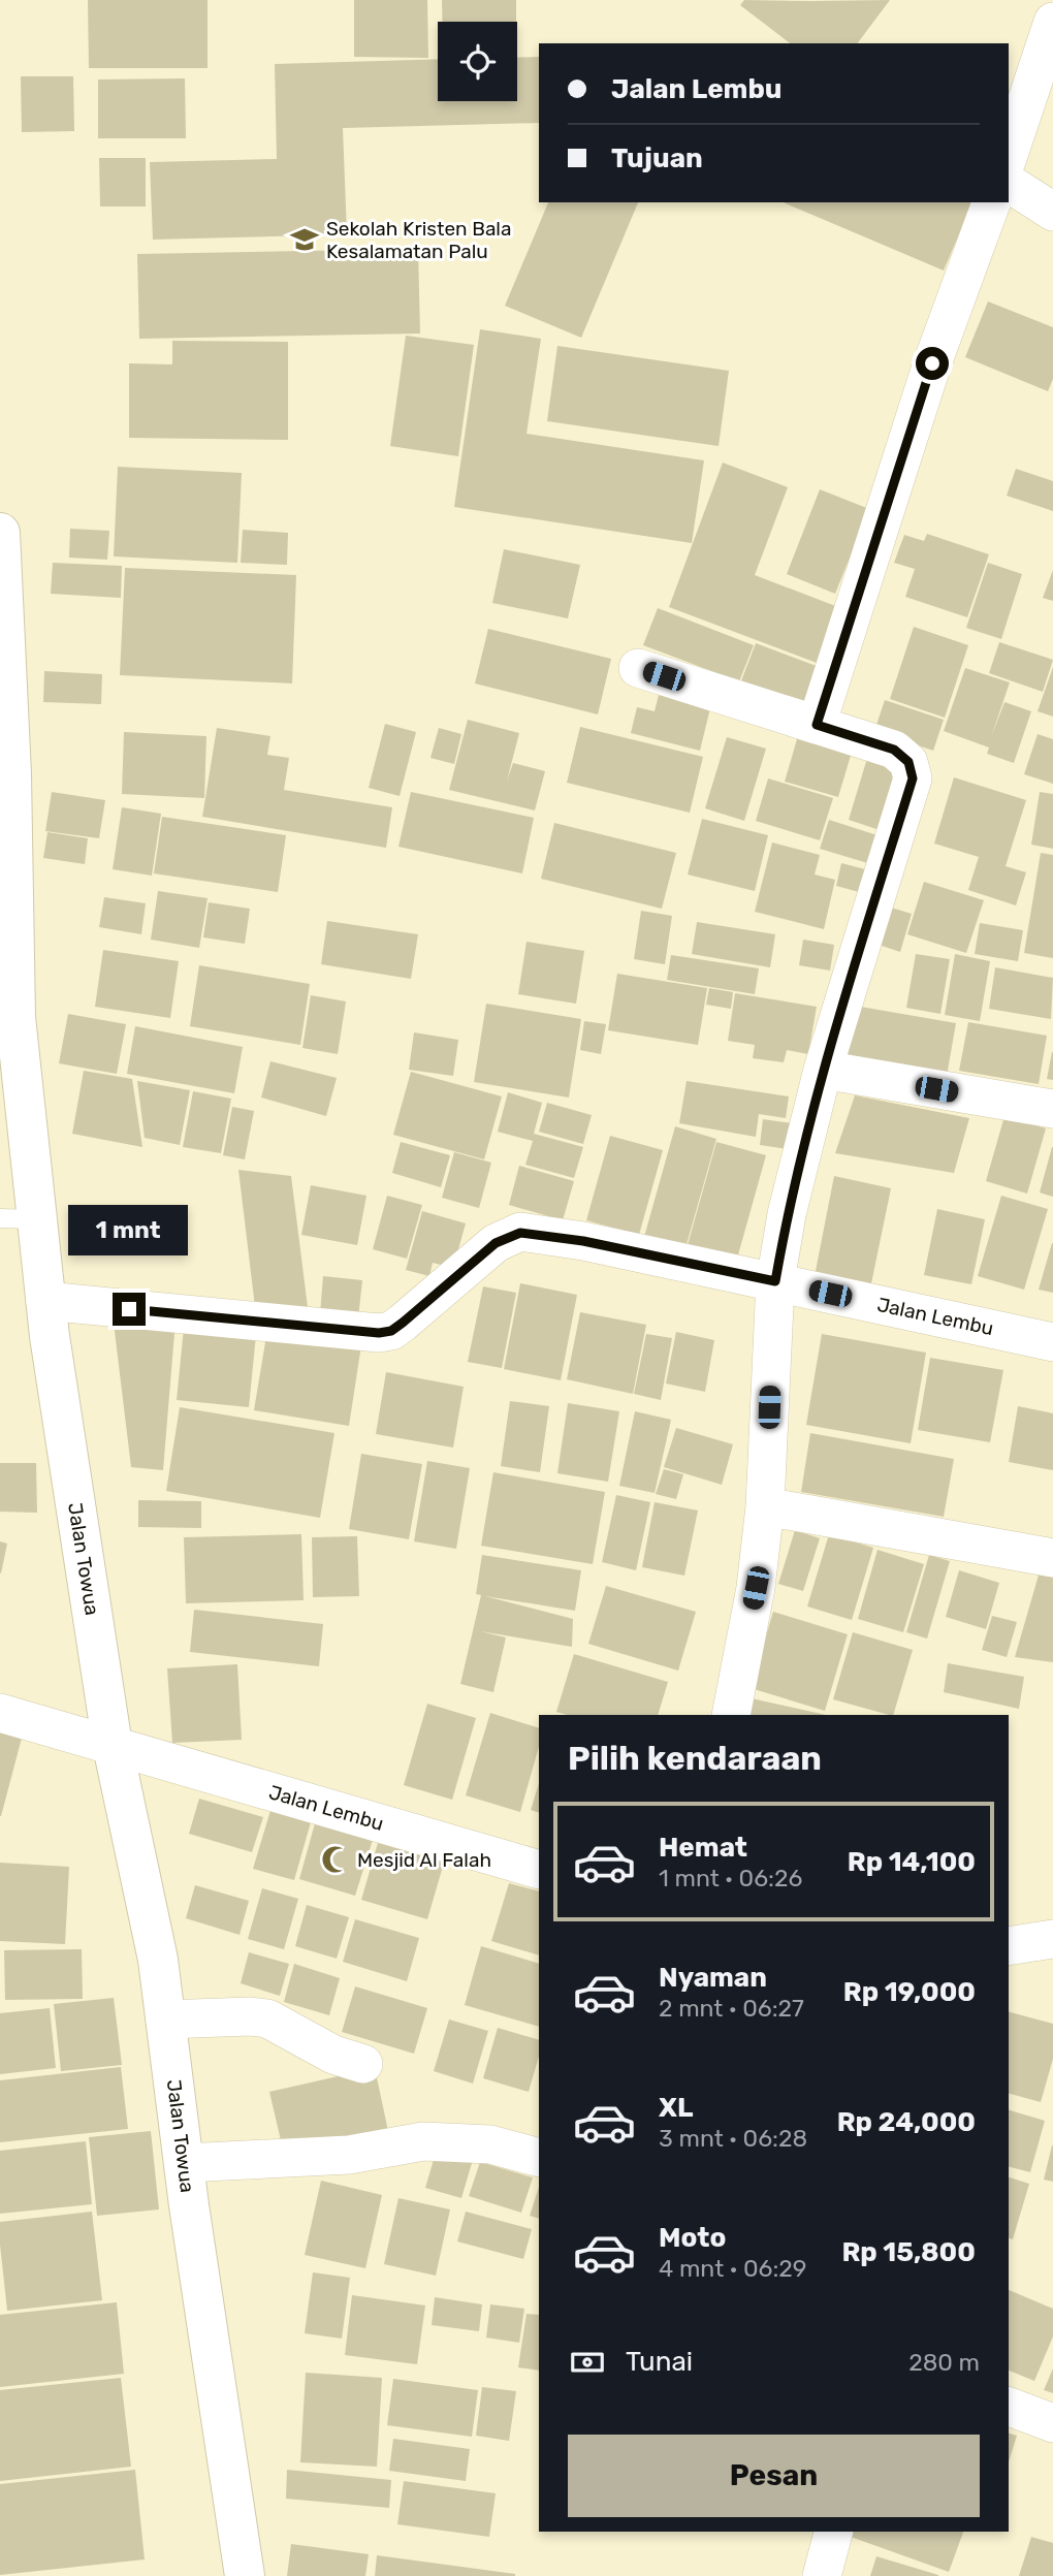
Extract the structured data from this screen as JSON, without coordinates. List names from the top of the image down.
{
  "streets": {
    "main road": ["Jalan Towua"],
    "street": ["Jalan Lembu"]
  },
  "crossings": [
    ["Jalan Lembu", "Jalan Towua"]
  ],
  "places": {
    "school or university": ["Sekolah Kristen Bala Kesalamatan Palu"],
    "mosque": ["Mesjid Al Falah"]
  },
  "page": {
    "banner": ["Jalan Lembu", "Tujuan"],
    "bubble": "1 mnt",
    "heading": "Pilih kendaraan",
    "list": [
      {
        "name": "Hemat",
        "note": "1 mnt · 06:26",
        "value": "Rp 14,100"
      },
      {
        "name": "Nyaman",
        "note": "2 mnt · 06:27",
        "value": "Rp 19,000"
      },
      {
        "name": "XL",
        "note": "3 mnt · 06:28",
        "value": "Rp 24,000"
      },
      {
        "name": "Moto",
        "note": "4 mnt · 06:29",
        "value": "Rp 15,800"
      }
    ],
    "pay": ["Tunai", "280 m"],
    "buttons": "Pesan"
  }
}
